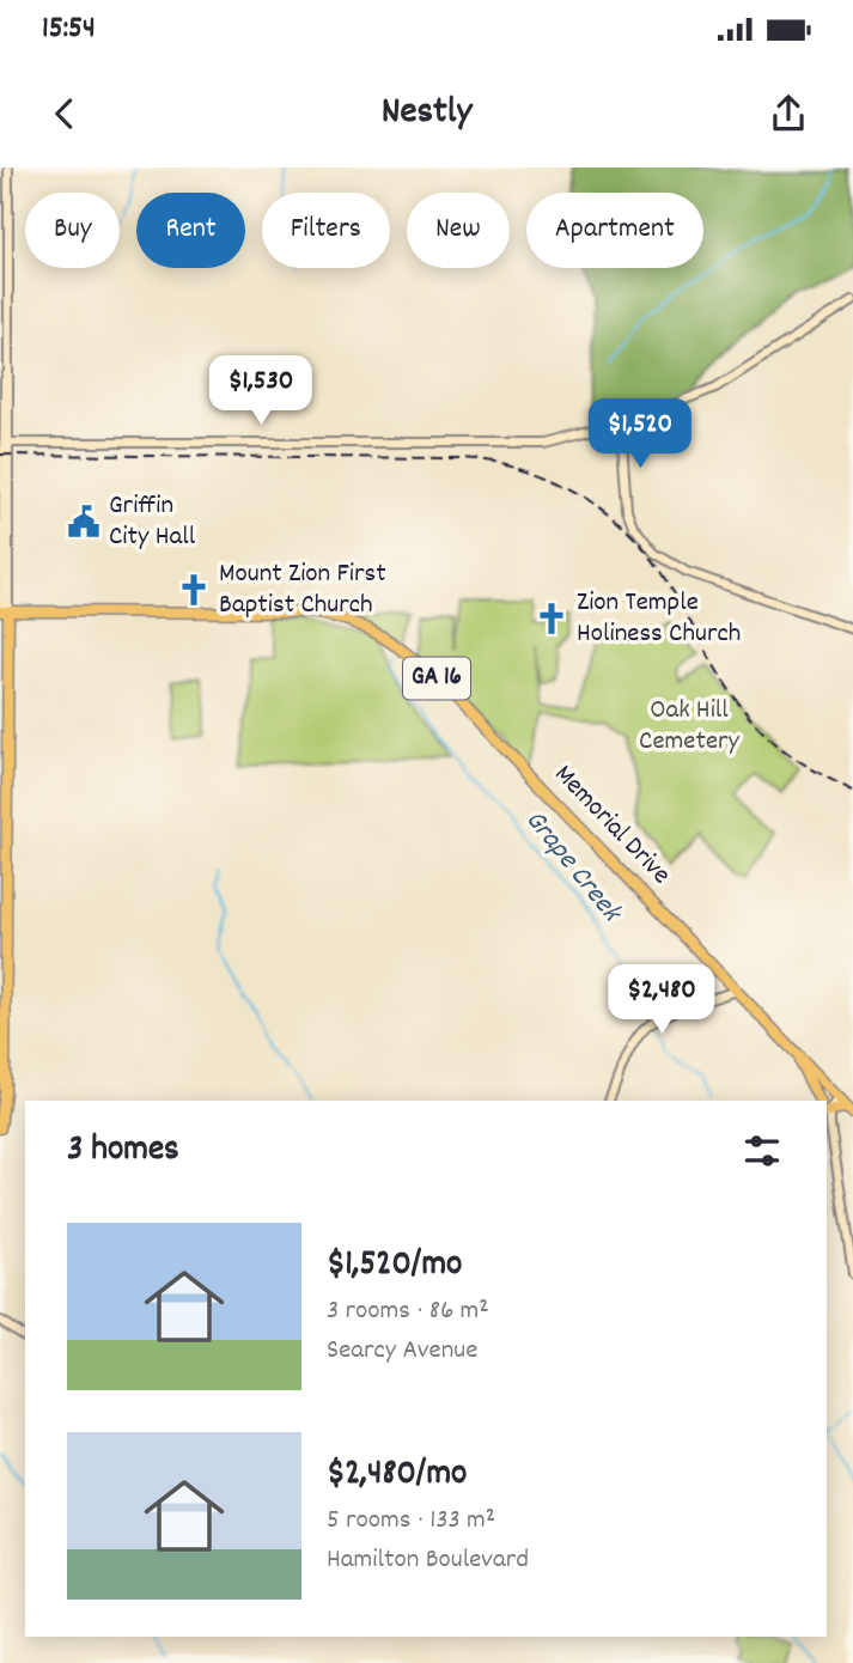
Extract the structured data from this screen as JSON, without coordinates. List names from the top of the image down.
{
  "streets": {
    "main road": ["GA 16", "Memorial Drive"]
  },
  "crossings": [
    ["GA 16", "Memorial Drive"]
  ],
  "water": ["Grape Creek"],
  "parks": ["Oak Hill Cemetery"],
  "places": {
    "public building": ["Griffin City Hall"],
    "church": ["Mount Zion First Baptist Church", "Zion Temple Holiness Church"]
  },
  "page": {
    "status": "15:54",
    "header": "Nestly",
    "chip": [
      "Buy",
      "Rent",
      "Filters",
      "New",
      "Apartment"
    ],
    "price": ["$1,530", "$1,520", "$2,480"],
    "heading": "3 homes",
    "list": [
      {
        "name": "$1,520/mo",
        "note": "3 rooms · 86 m² · Searcy Avenue"
      },
      {
        "name": "$2,480/mo",
        "note": "5 rooms · 133 m² · Hamilton Boulevard"
      }
    ]
  }
}
